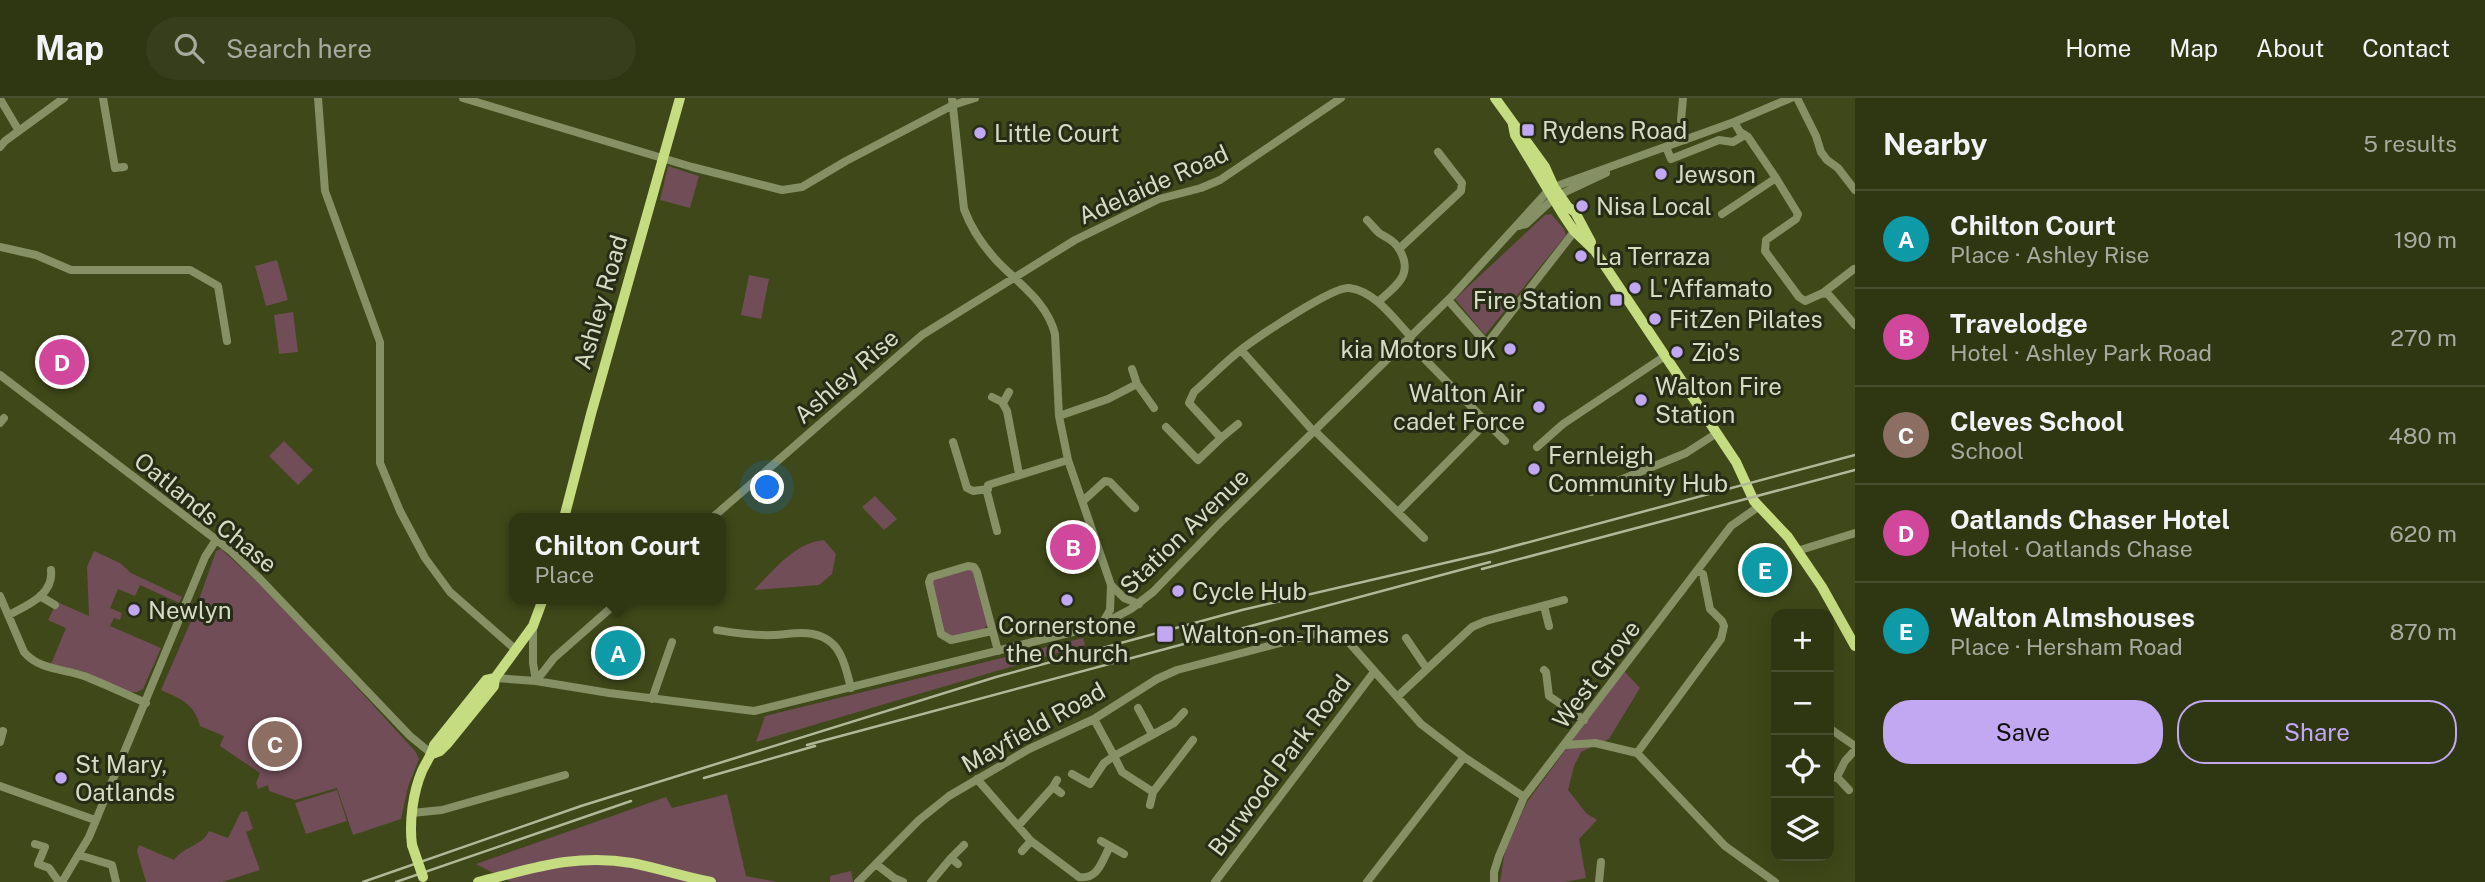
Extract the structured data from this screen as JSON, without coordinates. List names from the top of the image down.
{
  "streets": {
    "main road": ["Ashley Road"],
    "street": [
      "Adelaide Road",
      "Ashley Rise",
      "Oatlands Chase",
      "Station Avenue",
      "West Grove",
      "Mayfield Road",
      "Burwood Park Road"
    ]
  },
  "crossings": [
    ["Adelaide Road", "Ashley Rise"],
    ["West Grove", "Mayfield Road"],
    ["Mayfield Road", "Burwood Park Road"]
  ],
  "places": {
    "transit": ["Rydens Road", "Fire Station", "Walton-on-Thames"],
    "other": [
      "Little Court",
      "Jewson",
      "Nisa Local",
      "La Terraza",
      "L'Affamato",
      "FitZen Pilates",
      "kia Motors UK",
      "Zio's",
      "Walton Fire Station",
      "Walton Air cadet Force",
      "Fernleigh Community Hub",
      "Cycle Hub",
      "Cornerstone the Church",
      "Newlyn",
      "St Mary, Oatlands"
    ]
  },
  "page": {
    "header": "Map",
    "search": "Search here",
    "nav": [
      "Home",
      "Map",
      "About",
      "Contact"
    ],
    "heading": ["Nearby", "5 results"],
    "list": [
      {
        "mark": "A",
        "name": "Chilton Court",
        "note": "Place · Ashley Rise",
        "value": "190 m"
      },
      {
        "mark": "B",
        "name": "Travelodge",
        "note": "Hotel · Ashley Park Road",
        "value": "270 m"
      },
      {
        "mark": "C",
        "name": "Cleves School",
        "note": "School",
        "value": "480 m"
      },
      {
        "mark": "D",
        "name": "Oatlands Chaser Hotel",
        "note": "Hotel · Oatlands Chase",
        "value": "620 m"
      },
      {
        "mark": "E",
        "name": "Walton Almshouses",
        "note": "Place · Hersham Road",
        "value": "870 m"
      }
    ],
    "pins": [
      "D",
      "B",
      "E",
      "A",
      "C"
    ],
    "popup": ["Chilton Court", "Place"],
    "map_buttons": ["+", "−"],
    "buttons": ["Save", "Share"]
  }
}
